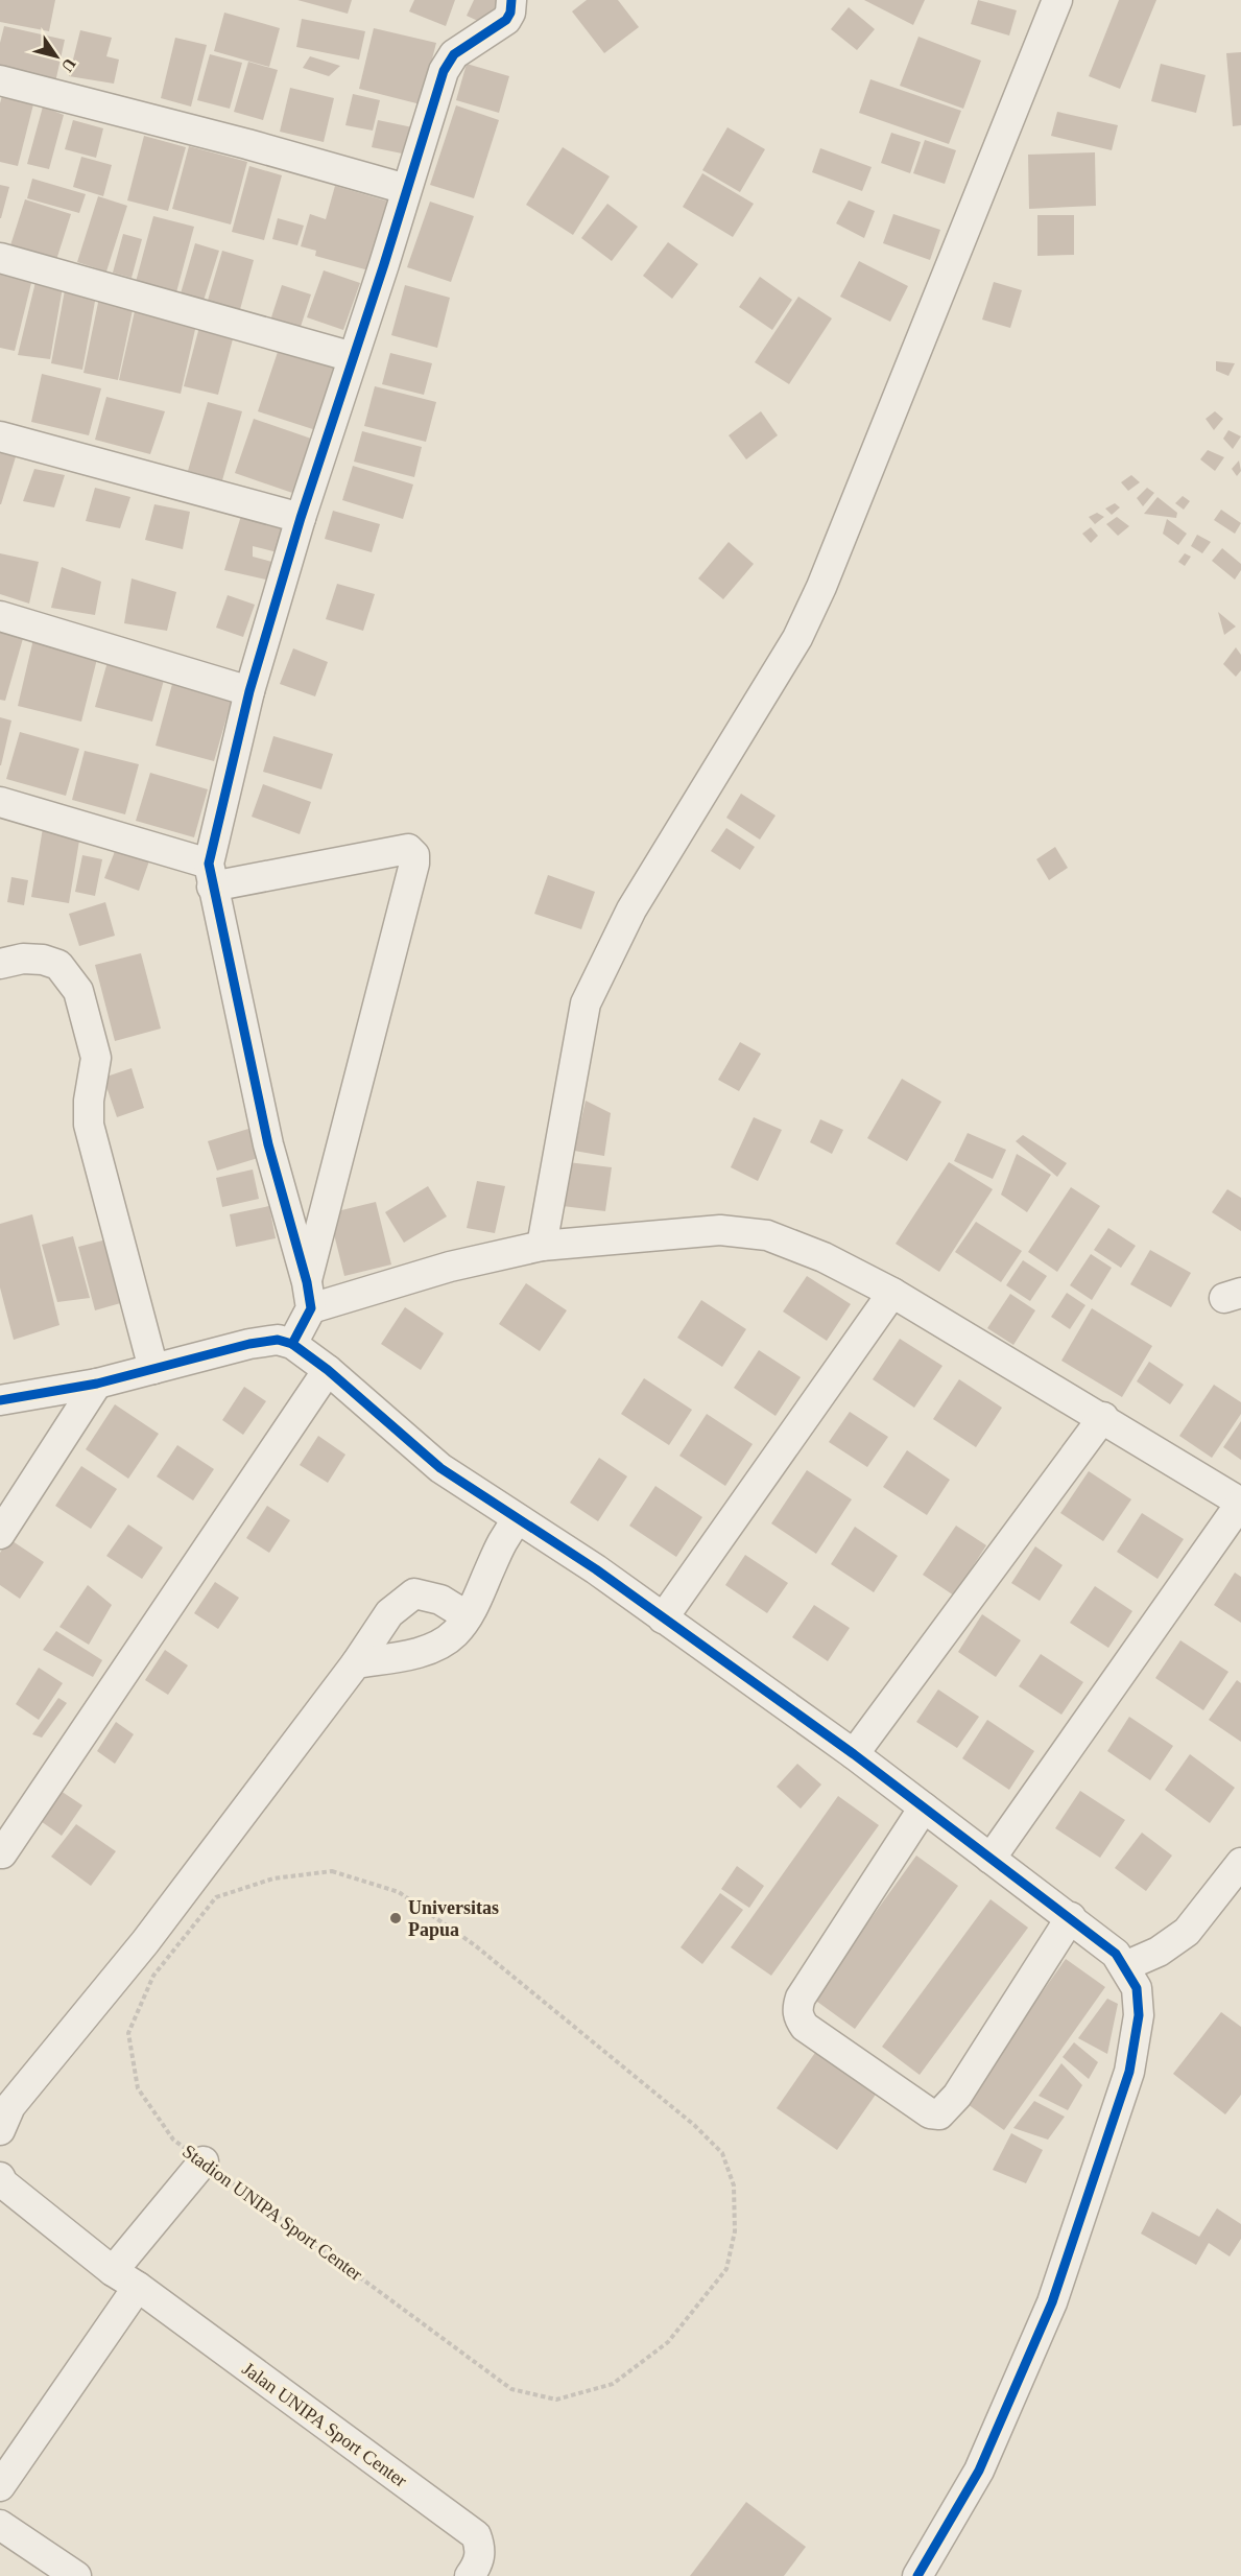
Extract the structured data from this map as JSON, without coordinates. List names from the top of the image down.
{
  "streets": {
    "street": ["Jalan UNIPA Sport Center"],
    "path": ["Stadion UNIPA Sport Center"]
  },
  "places": ["Universitas Papua"],
  "north": "bottom right"
}
